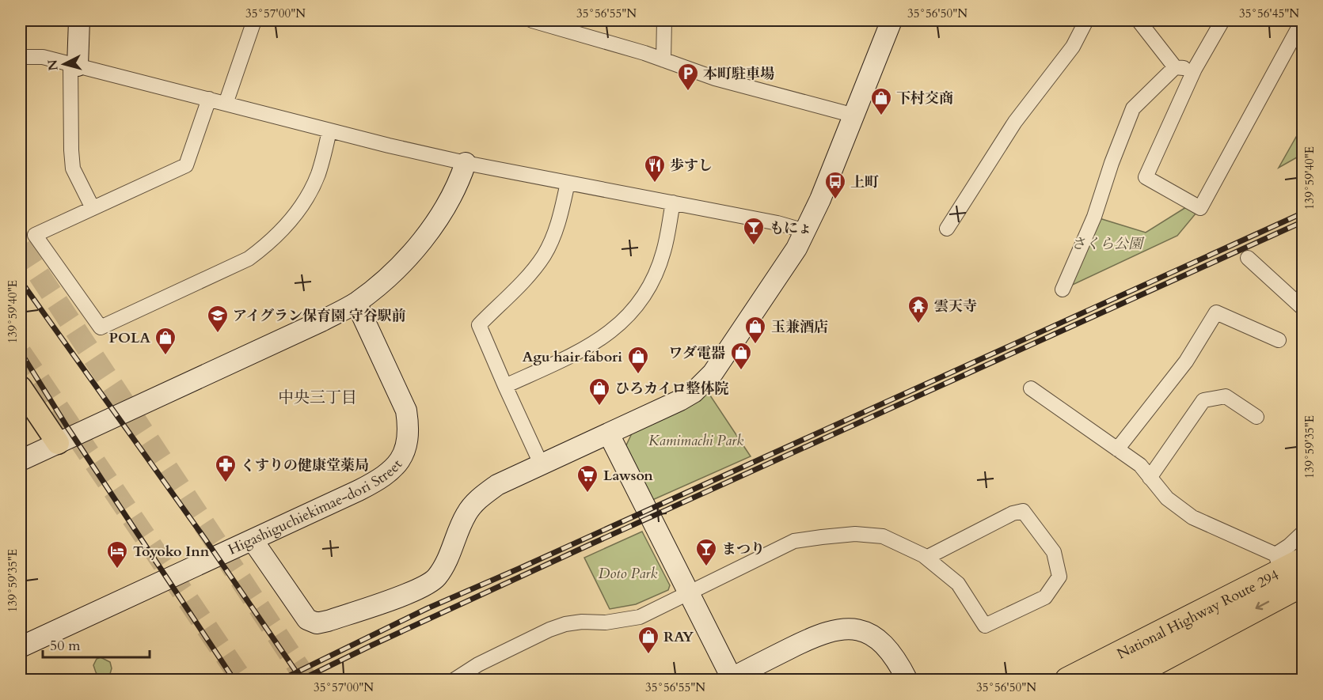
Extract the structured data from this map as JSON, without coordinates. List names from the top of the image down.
{
  "streets": {
    "highway": ["National Highway Route 294"],
    "street": ["Higashiguchiekimae-dori Street"]
  },
  "districts": ["中央三丁目"],
  "parks": ["さくら公園", "Kamimachi Park", "Doto Park"],
  "places": {
    "parking": ["本町駐車場"],
    "shop": [
      "下村交商",
      "玉兼酒店",
      "POLA",
      "ワダ電器",
      "Agu hair fabori",
      "ひろカイロ整体院",
      "RAY"
    ],
    "restaurant": ["歩すし"],
    "bus stop": ["上町"],
    "bar": ["もにょ", "まつり"],
    "temple": ["雲天寺"],
    "school or university": ["アイグラン保育園 守谷駅前"],
    "pharmacy": ["くすりの健康堂薬局"],
    "supermarket": ["Lawson"],
    "hotel": ["Toyoko Inn"]
  },
  "scale_bar": "50 m",
  "north": "left",
  "coordinates": [
    "35°57'00\"N",
    "35°56'55\"N",
    "35°56'50\"N",
    "35°56'45\"N",
    "139°59'40\"E",
    "139°59'35\"E"
  ]
}
